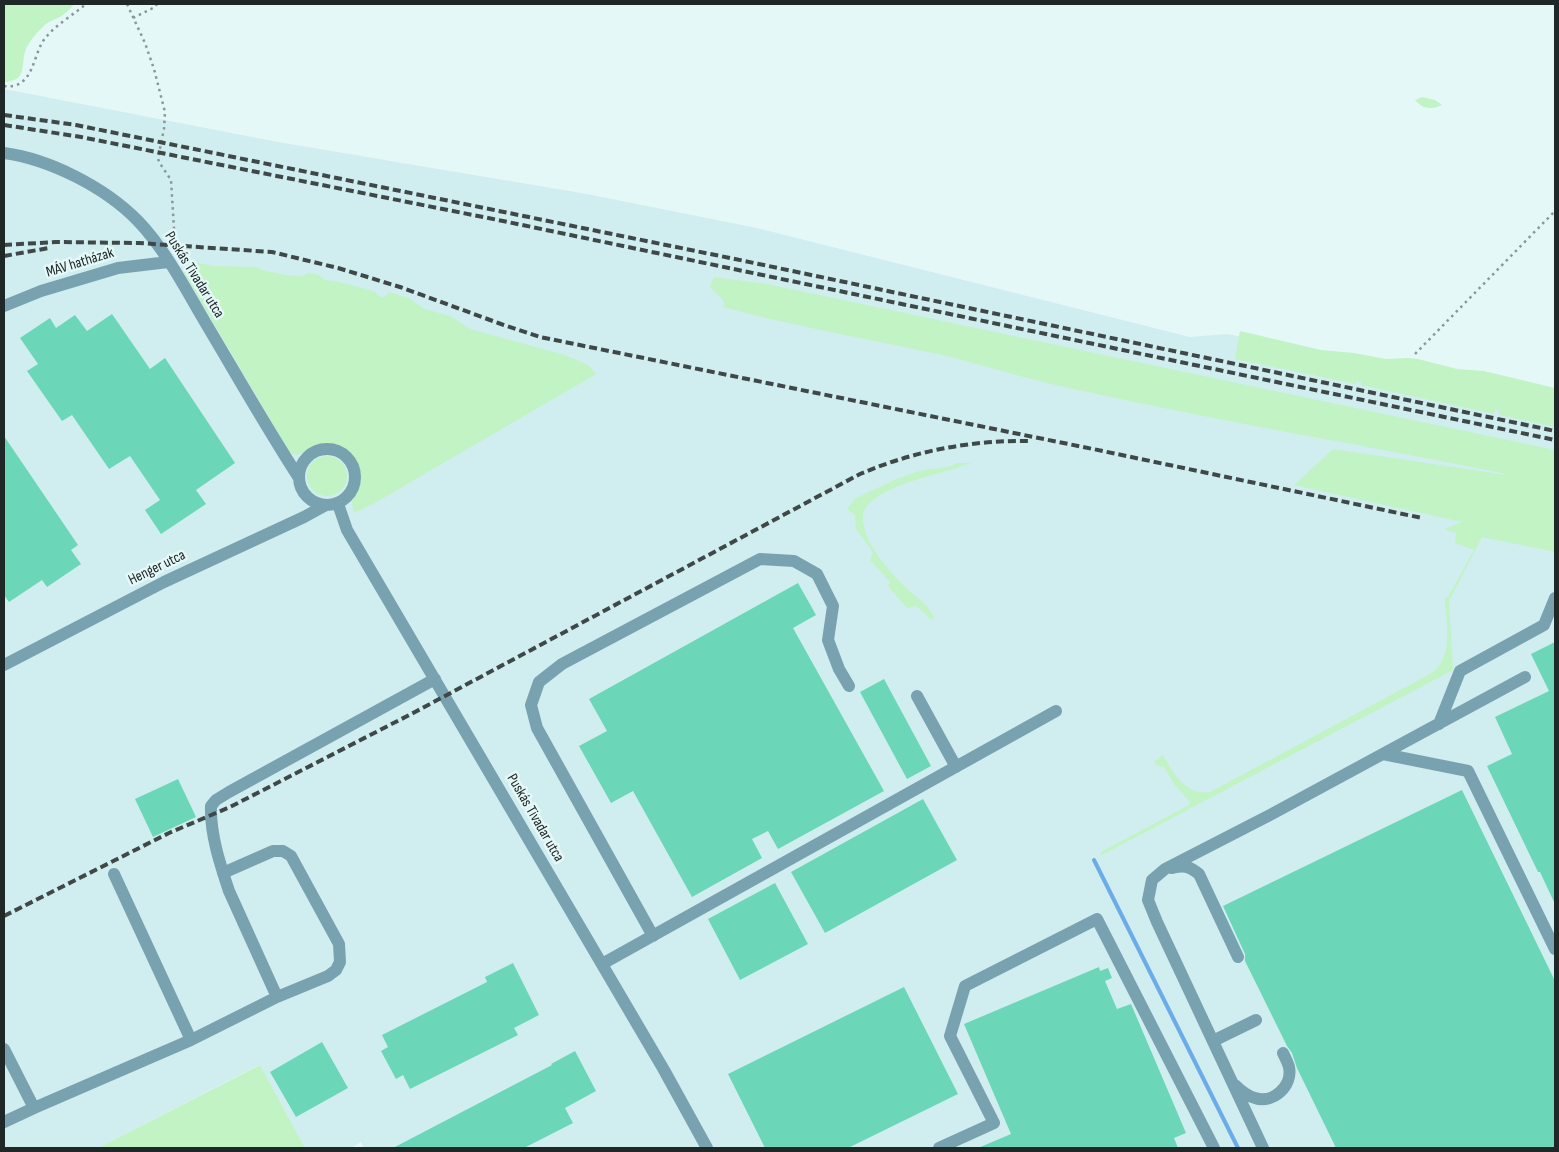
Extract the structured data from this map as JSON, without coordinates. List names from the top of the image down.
{
  "streets": {
    "street": ["MÁV hatházak", "Puskás Tivadar utca", "Henger utca"]
  },
  "crossings": [
    ["MÁV hatházak", "Puskás Tivadar utca"],
    ["Puskás Tivadar utca", "Henger utca"]
  ]
}
